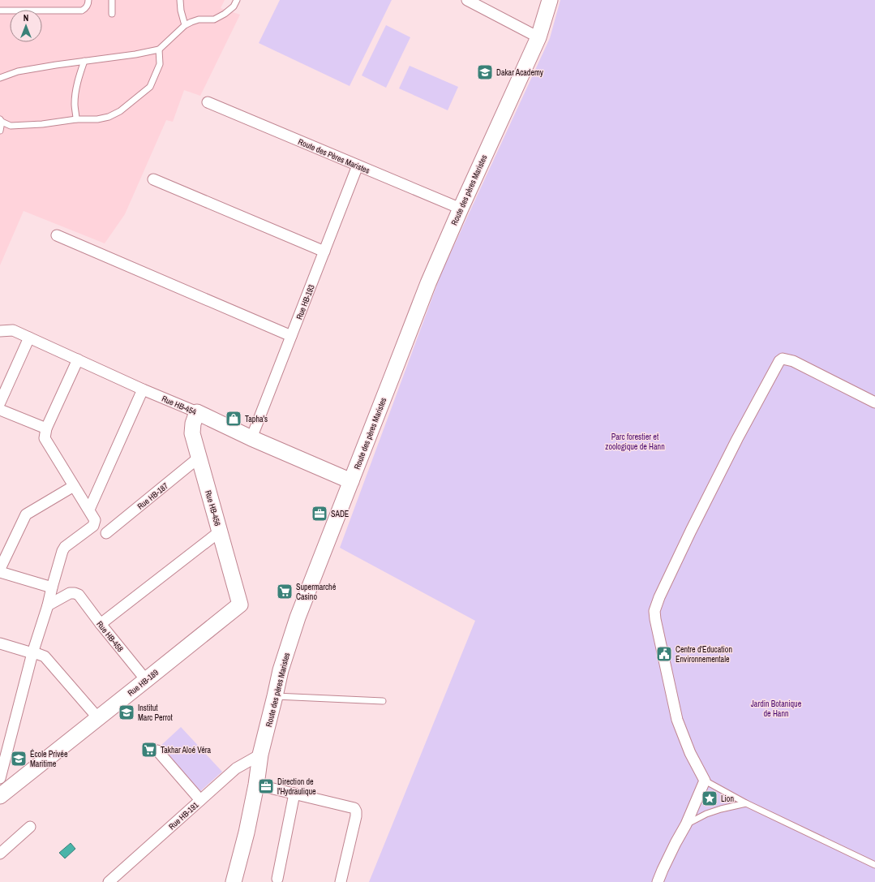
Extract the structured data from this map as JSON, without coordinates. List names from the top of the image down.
{
  "streets": {
    "street": [
      "Route des Pères Maristes",
      "Route des pères Maristes",
      "Rue HB-193",
      "Rue HB-454",
      "Rue HB-187",
      "Rue HB-456",
      "Rue HB-458",
      "Rue HB-189",
      "Rue HB-191"
    ]
  },
  "crossings": [
    ["Route des Pères Maristes", "Route des pères Maristes"],
    ["Route des Pères Maristes", "Rue HB-193"],
    ["Route des pères Maristes", "Rue HB-454"],
    ["Route des pères Maristes", "Rue HB-191"],
    ["Rue HB-193", "Rue HB-454"],
    ["Rue HB-454", "Rue HB-456"],
    ["Rue HB-187", "Rue HB-456"],
    ["Rue HB-456", "Rue HB-189"],
    ["Rue HB-458", "Rue HB-189"]
  ],
  "parks": ["Parc forestier et zoologique de Hann", "Jardin Botanique de Hann"],
  "places": {
    "school or university": ["Dakar Academy", "Institut Marc Perrot", "École Privée Maritime"],
    "shop": ["Tapha's"],
    "office": ["SADE", "Direction de l'Hydraulique"],
    "supermarket": ["Supermarché Casino", "Takhar Aloé Véra"],
    "public building": ["Centre d'Education Environnementale"],
    "place": ["Lion"]
  },
  "north": "top"
}
